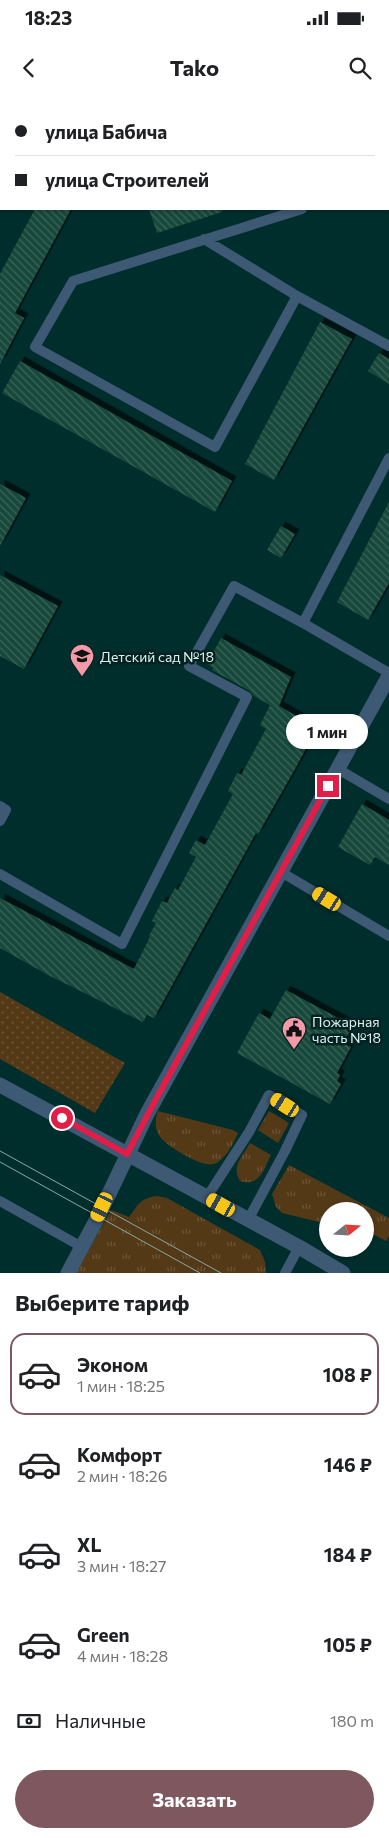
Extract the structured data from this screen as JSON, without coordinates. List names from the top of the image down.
{
  "places": {
    "school or university": ["Детский сад №18"],
    "public building": ["Пожарная часть №18"]
  },
  "north": "right",
  "page": {
    "status": "18:23",
    "header": "Tako",
    "banner": ["улица Бабича", "улица Строителей"],
    "bubble": "1 мин",
    "heading": "Выберите тариф",
    "list": [
      {
        "name": "Эконом",
        "note": "1 мин · 18:25",
        "value": "108 ₽"
      },
      {
        "name": "Комфорт",
        "note": "2 мин · 18:26",
        "value": "146 ₽"
      },
      {
        "name": "XL",
        "note": "3 мин · 18:27",
        "value": "184 ₽"
      },
      {
        "name": "Green",
        "note": "4 мин · 18:28",
        "value": "105 ₽"
      }
    ],
    "pay": ["Наличные", "180 m"],
    "buttons": "Заказать"
  }
}
